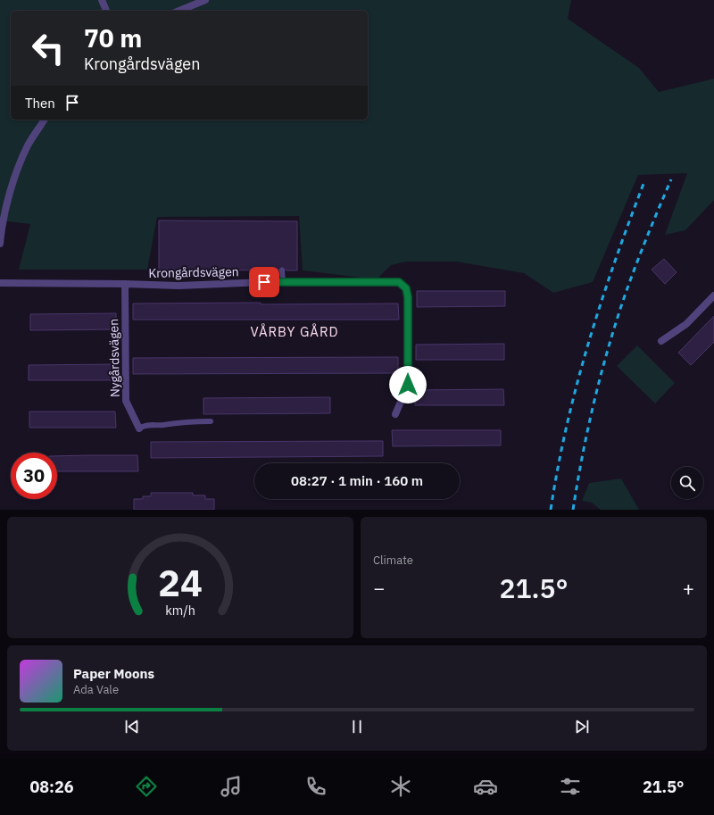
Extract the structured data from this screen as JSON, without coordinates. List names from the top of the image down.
{
  "streets": {
    "street": ["Krongårdsvägen", "Nygårdsvägen"]
  },
  "crossings": [
    ["Krongårdsvägen", "Nygårdsvägen"]
  ],
  "districts": ["VÅRBY GÅRD"],
  "page": {
    "turn": ["70 m", "Krongårdsvägen"],
    "then": "Then",
    "limit": "30",
    "trip": "08:27 · 1 min · 160 m",
    "tile": "Climate",
    "heat": ["−", "21.5°", "+"],
    "song": ["Paper Moons", "Ada Vale"],
    "tabs": ["08:26", "21.5°"],
    "gauge": ["24", "km/h"]
  }
}
